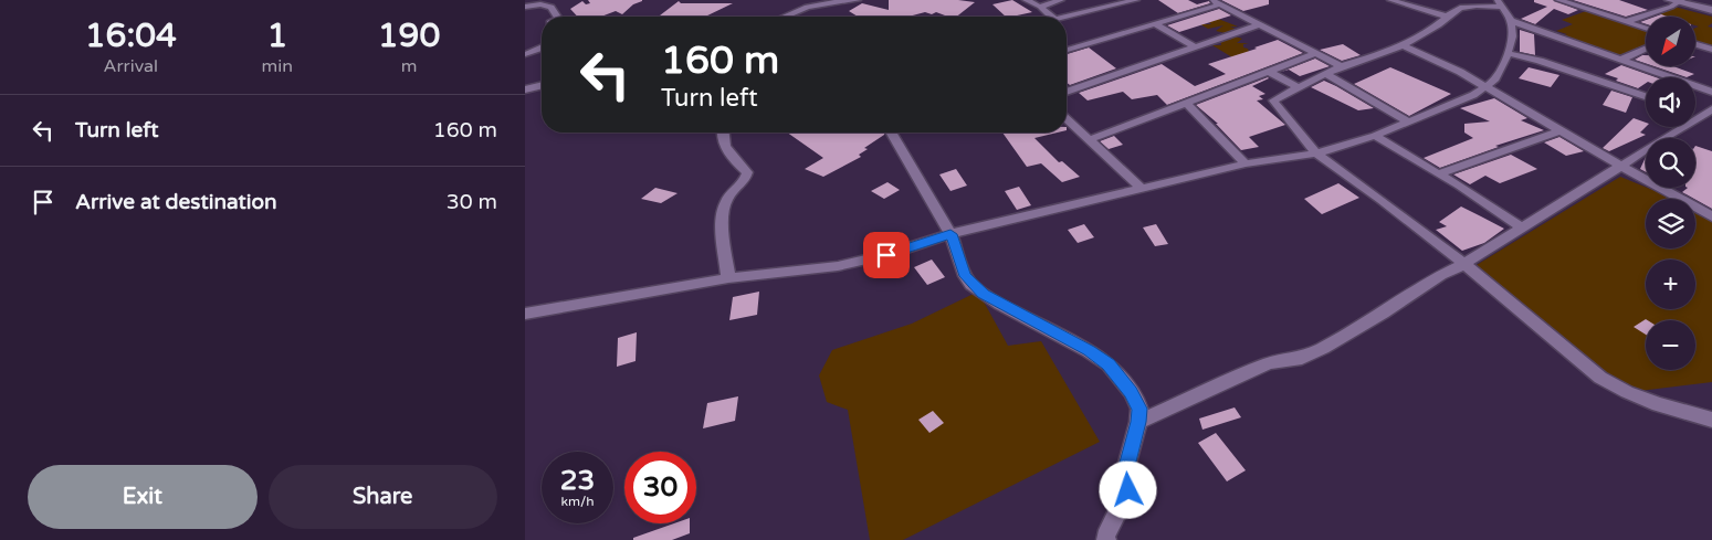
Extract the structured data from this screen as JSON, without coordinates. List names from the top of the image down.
{
  "north": "bottom left",
  "page": {
    "eta": [
      "16:04",
      "Arrival",
      "1",
      "min",
      "190",
      "m"
    ],
    "map_buttons": ["+", "−"],
    "turn": ["160 m", "Turn left"],
    "list": [
      {
        "name": "Turn left",
        "value": "160 m"
      },
      {
        "name": "Arrive at destination",
        "value": "30 m"
      }
    ],
    "speed": "23 km/h",
    "limit": "30",
    "buttons": ["Exit", "Share"]
  }
}
